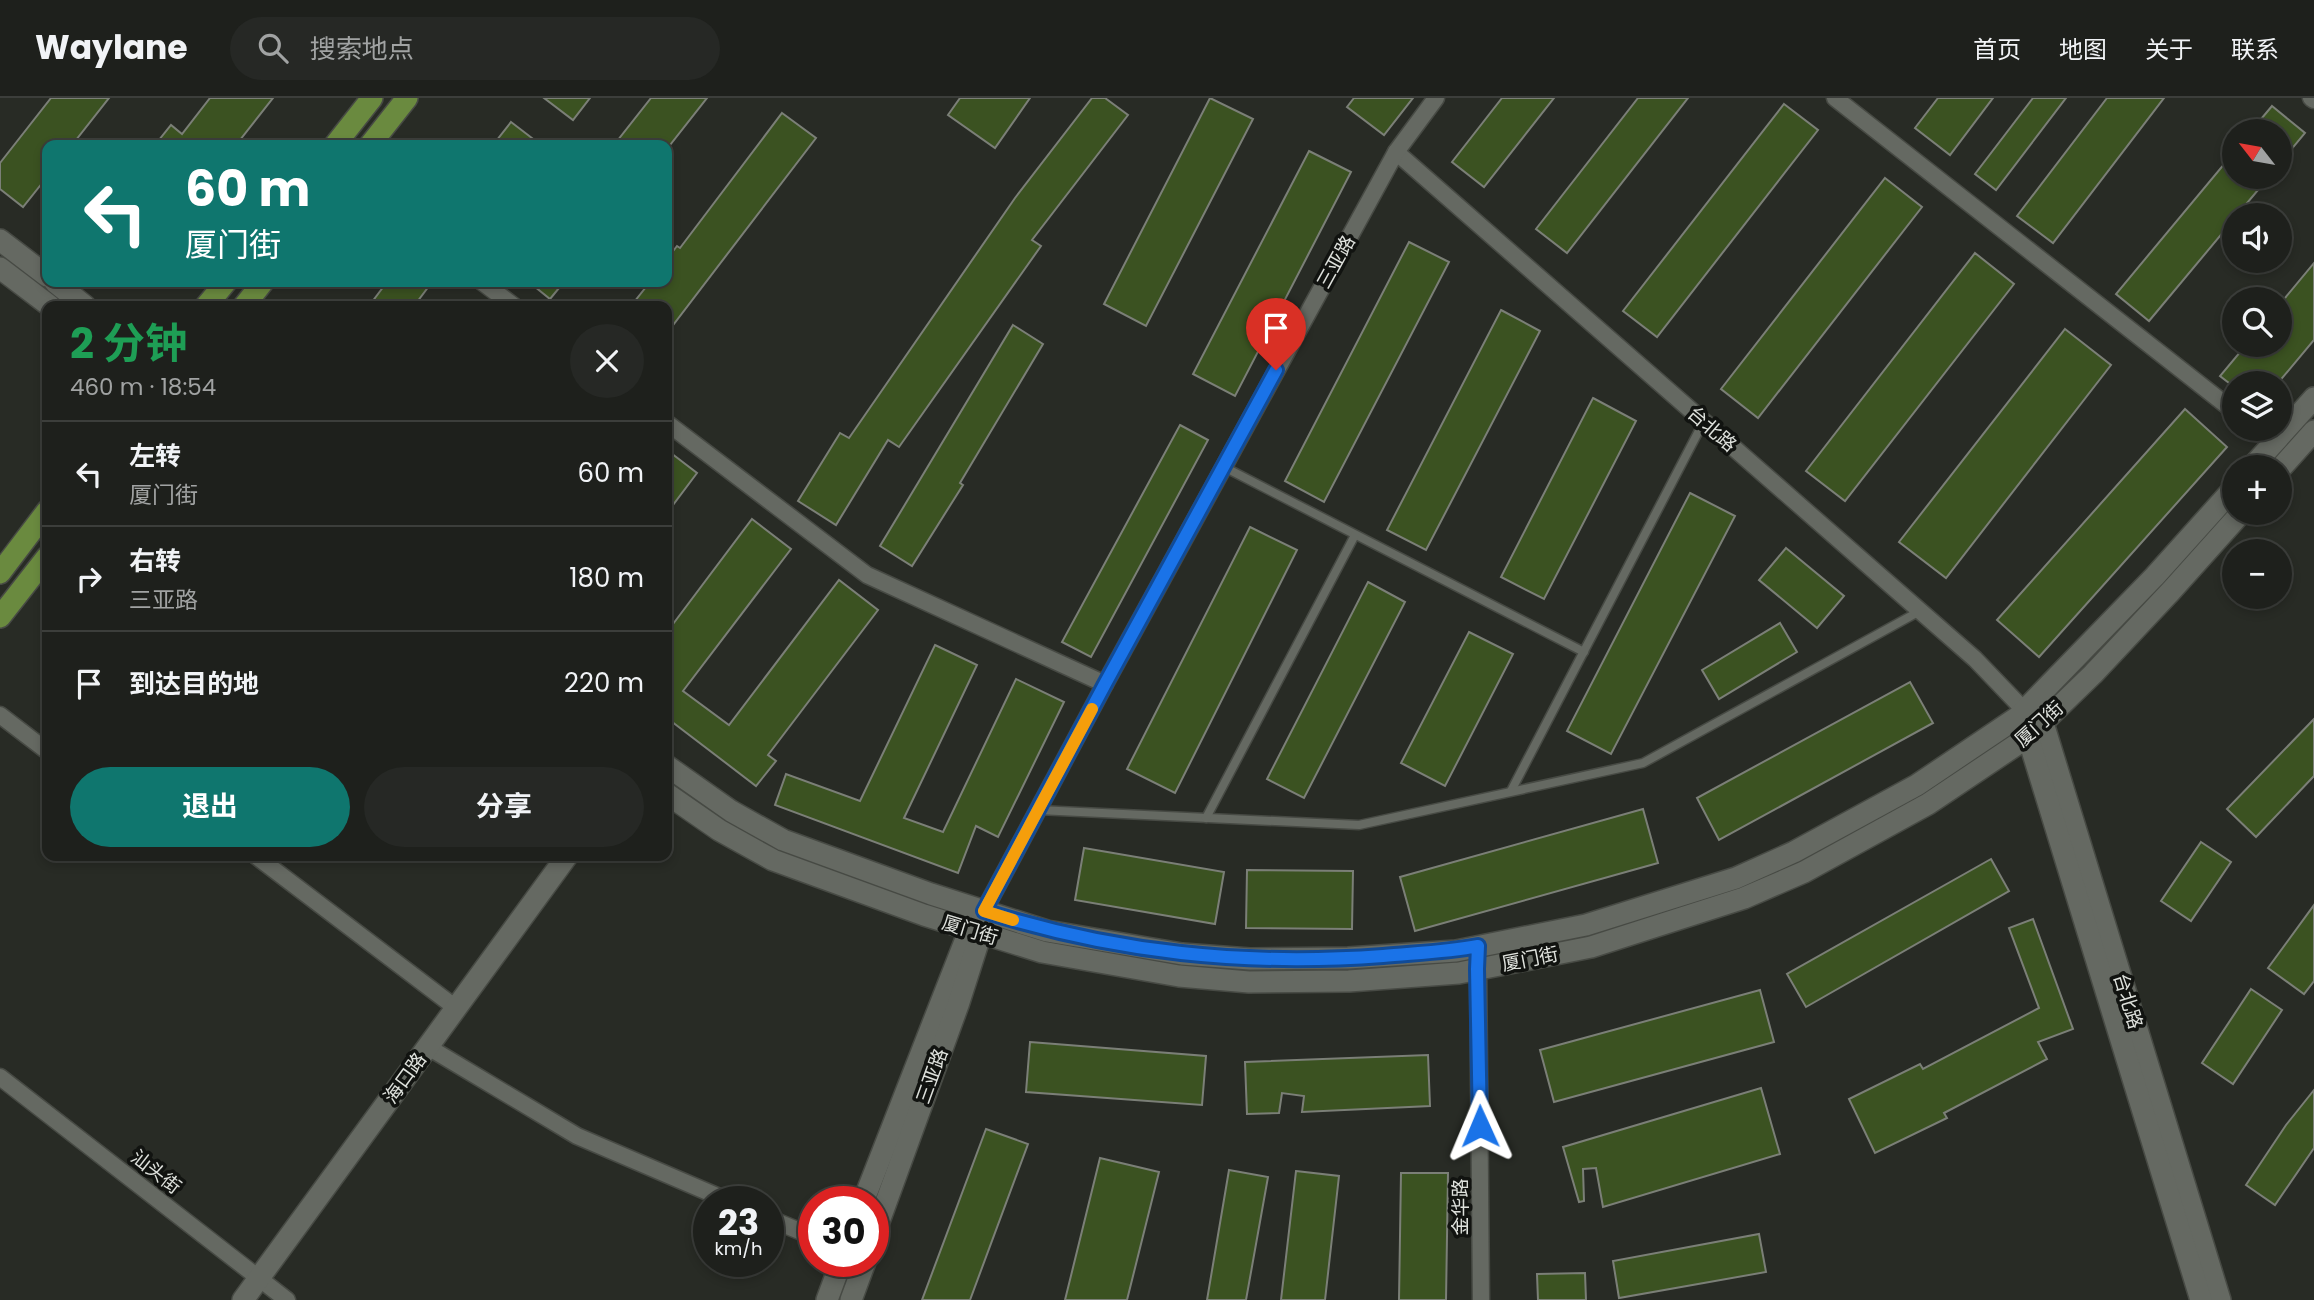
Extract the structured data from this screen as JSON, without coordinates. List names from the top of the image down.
{
  "streets": {
    "main road": [
      "三亚路",
      "台北路",
      "厦门街",
      "海口路"
    ],
    "street": ["汕头街", "金华路"]
  },
  "crossings": [
    ["三亚路", "台北路"],
    ["三亚路", "厦门街"],
    ["台北路", "厦门街"],
    ["厦门街", "金华路"],
    ["海口路", "汕头街"]
  ],
  "north": "top left",
  "page": {
    "header": "Waylane",
    "search": "搜索地点",
    "nav": [
      "首页",
      "地图",
      "关于",
      "联系"
    ],
    "map_buttons": ["+", "−"],
    "turn": ["60 m", "厦门街"],
    "heading": ["2 分钟", "460 m · 18:54"],
    "list": [
      {
        "name": "左转",
        "note": "厦门街",
        "value": "60 m"
      },
      {
        "name": "右转",
        "note": "三亚路",
        "value": "180 m"
      },
      {
        "name": "到达目的地",
        "value": "220 m"
      }
    ],
    "buttons": ["退出", "分享"],
    "speed": "23 km/h",
    "limit": "30"
  }
}
